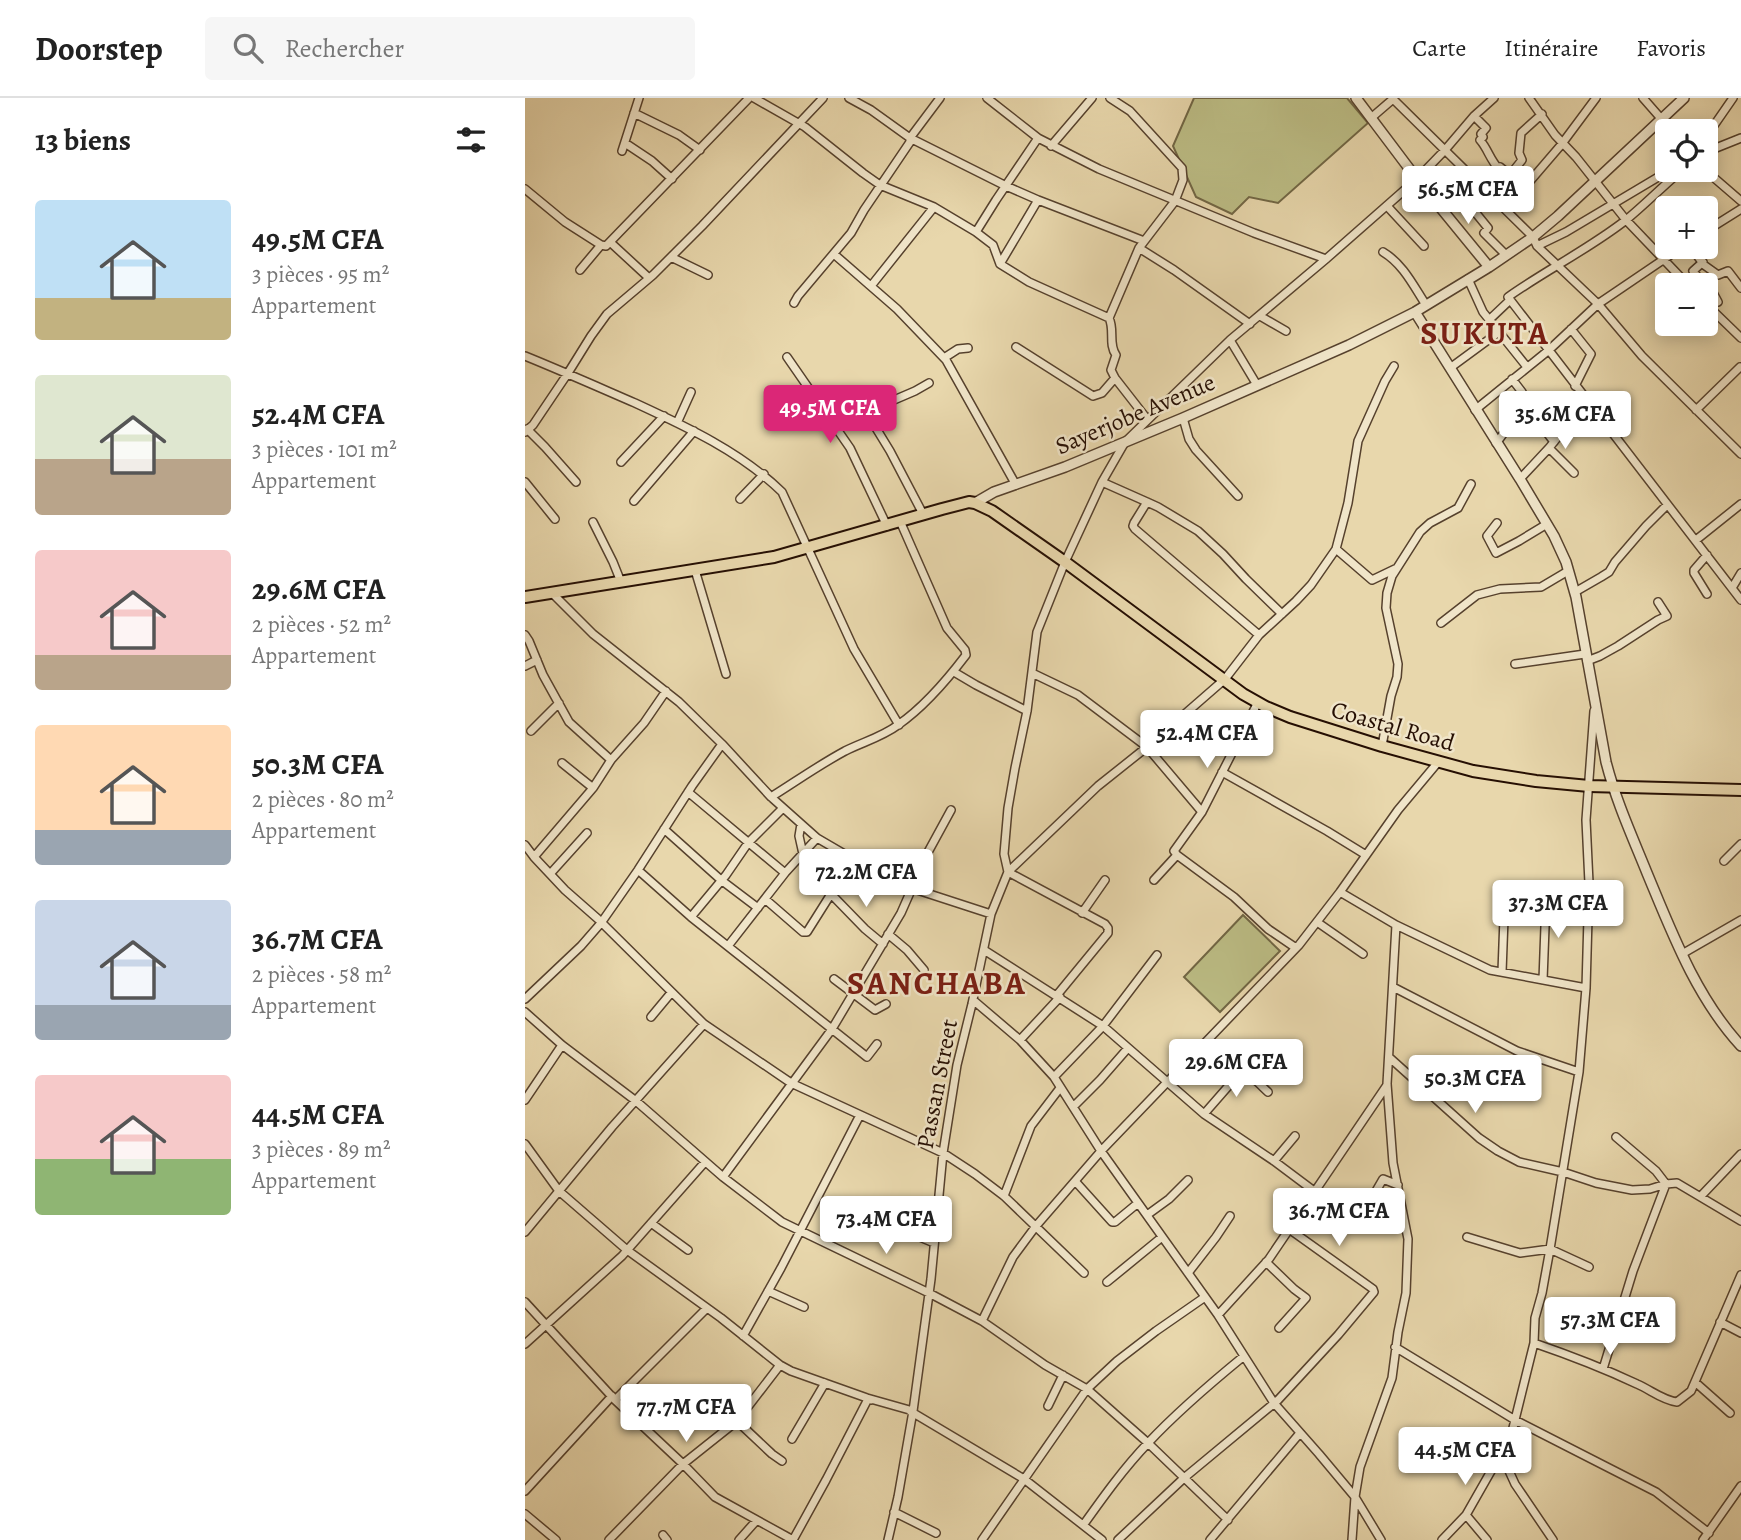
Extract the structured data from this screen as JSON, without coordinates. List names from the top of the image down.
{
  "streets": {
    "main road": ["Sayerjobe Avenue", "Coastal Road"],
    "street": ["Passan Street"]
  },
  "crossings": [
    ["Sayerjobe Avenue", "Coastal Road"]
  ],
  "districts": ["SUKUTA", "SANCHABA"],
  "page": {
    "header": "Doorstep",
    "search": "Rechercher",
    "nav": ["Carte", "Itinéraire", "Favoris"],
    "heading": "13 biens",
    "map_buttons": ["+", "−"],
    "price": [
      "56.5M CFA",
      "49.5M CFA",
      "35.6M CFA",
      "52.4M CFA",
      "72.2M CFA",
      "37.3M CFA",
      "29.6M CFA",
      "50.3M CFA",
      "36.7M CFA",
      "73.4M CFA",
      "57.3M CFA",
      "77.7M CFA",
      "44.5M CFA"
    ],
    "list": [
      {
        "name": "49.5M CFA",
        "note": "3 pièces · 95 m² · Appartement"
      },
      {
        "name": "52.4M CFA",
        "note": "3 pièces · 101 m² · Appartement"
      },
      {
        "name": "29.6M CFA",
        "note": "2 pièces · 52 m² · Appartement"
      },
      {
        "name": "50.3M CFA",
        "note": "2 pièces · 80 m² · Appartement"
      },
      {
        "name": "36.7M CFA",
        "note": "2 pièces · 58 m² · Appartement"
      },
      {
        "name": "44.5M CFA",
        "note": "3 pièces · 89 m² · Appartement"
      }
    ]
  }
}
